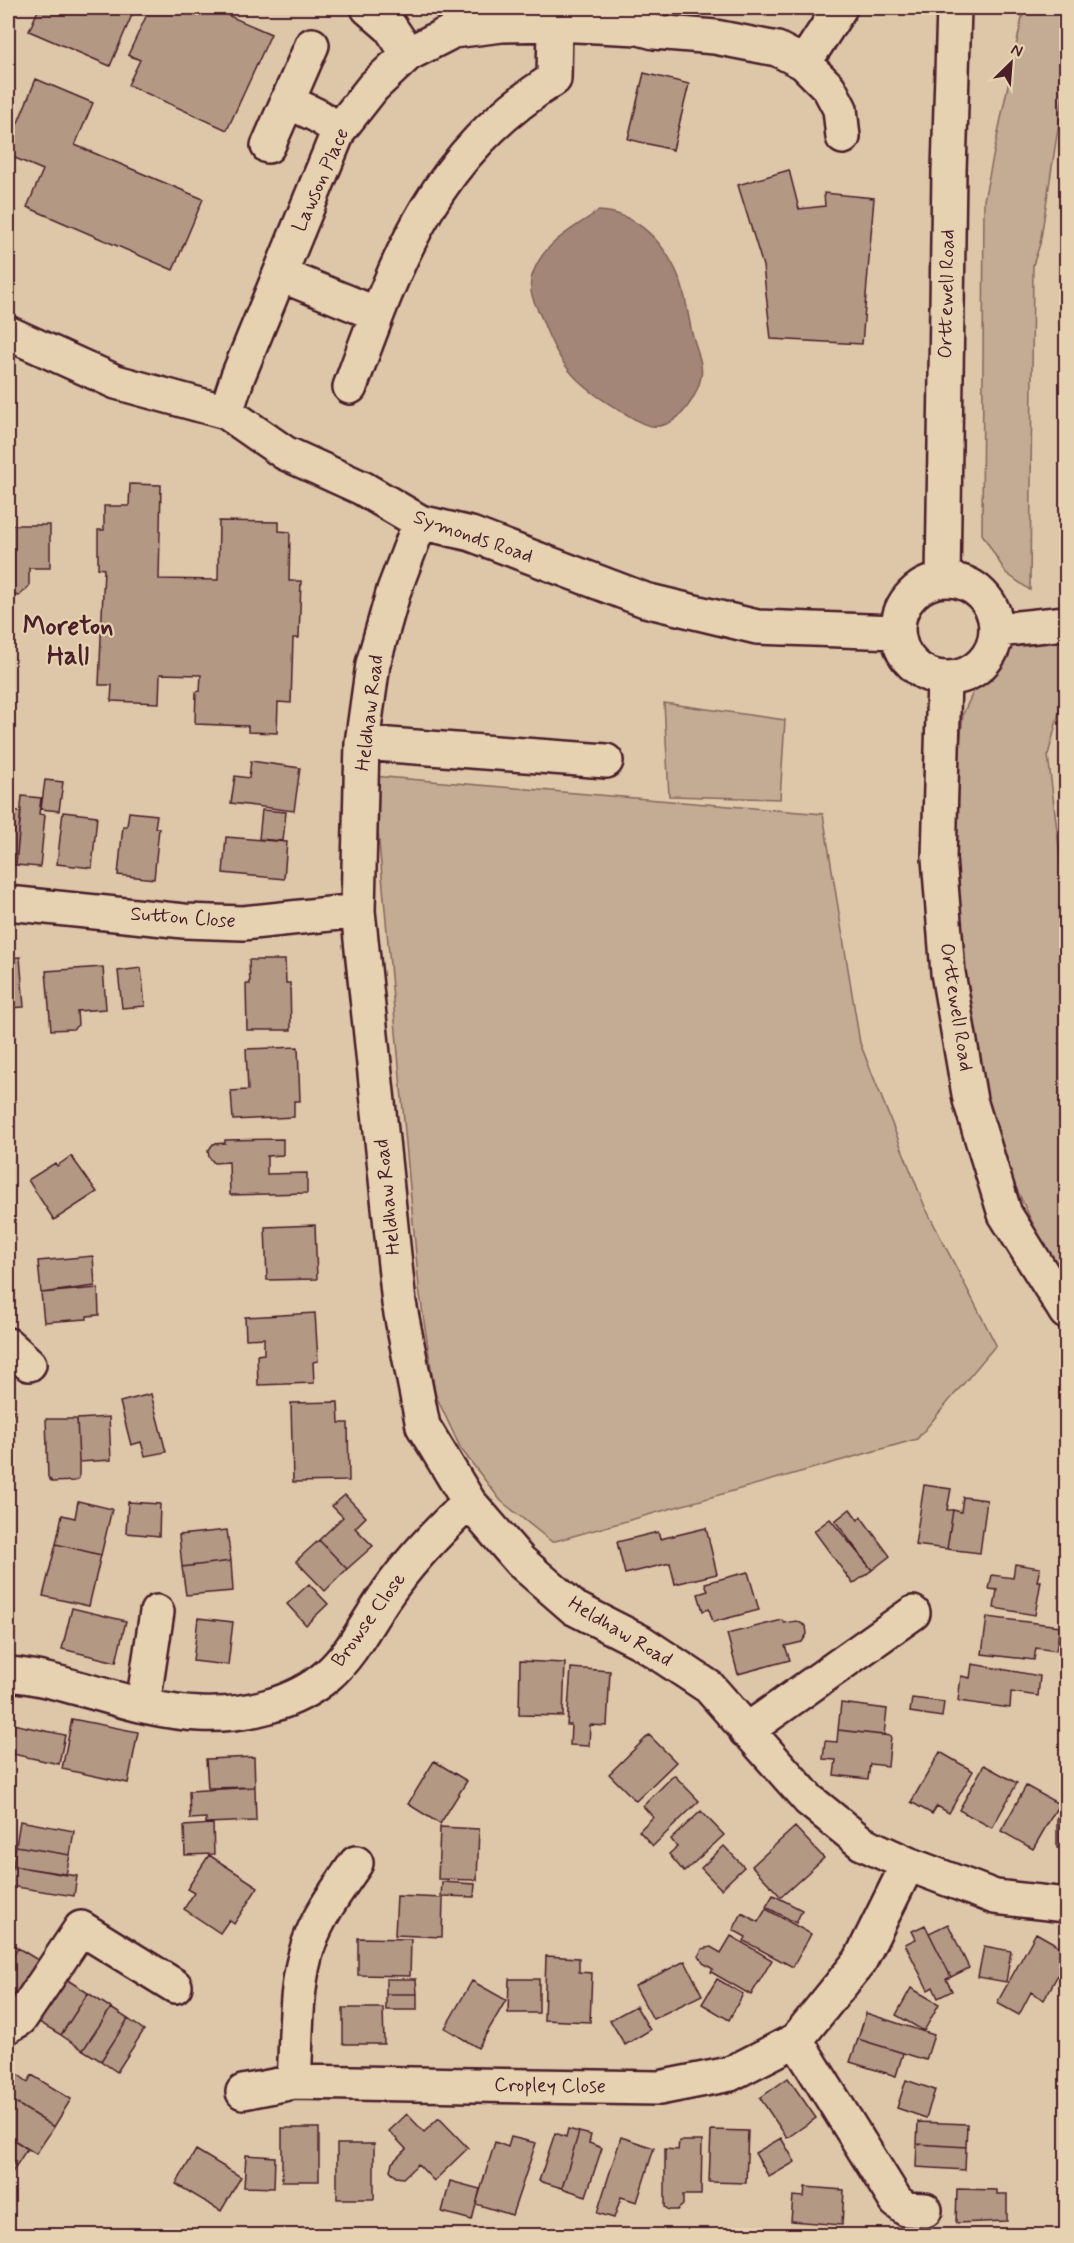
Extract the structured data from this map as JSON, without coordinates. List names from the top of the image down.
{
  "streets": {
    "street": [
      "Lawson Place",
      "Orttewell Road",
      "Symonds Road",
      "Heldhaw Road",
      "Sutton Close",
      "Browse Close",
      "Cropley Close"
    ]
  },
  "crossings": [
    ["Lawson Place", "Symonds Road"],
    ["Orttewell Road", "Symonds Road"],
    ["Symonds Road", "Heldhaw Road"],
    ["Heldhaw Road", "Sutton Close"],
    ["Heldhaw Road", "Browse Close"],
    ["Heldhaw Road", "Cropley Close"]
  ],
  "districts": ["Moreton Hall"],
  "north": "top right"
}
